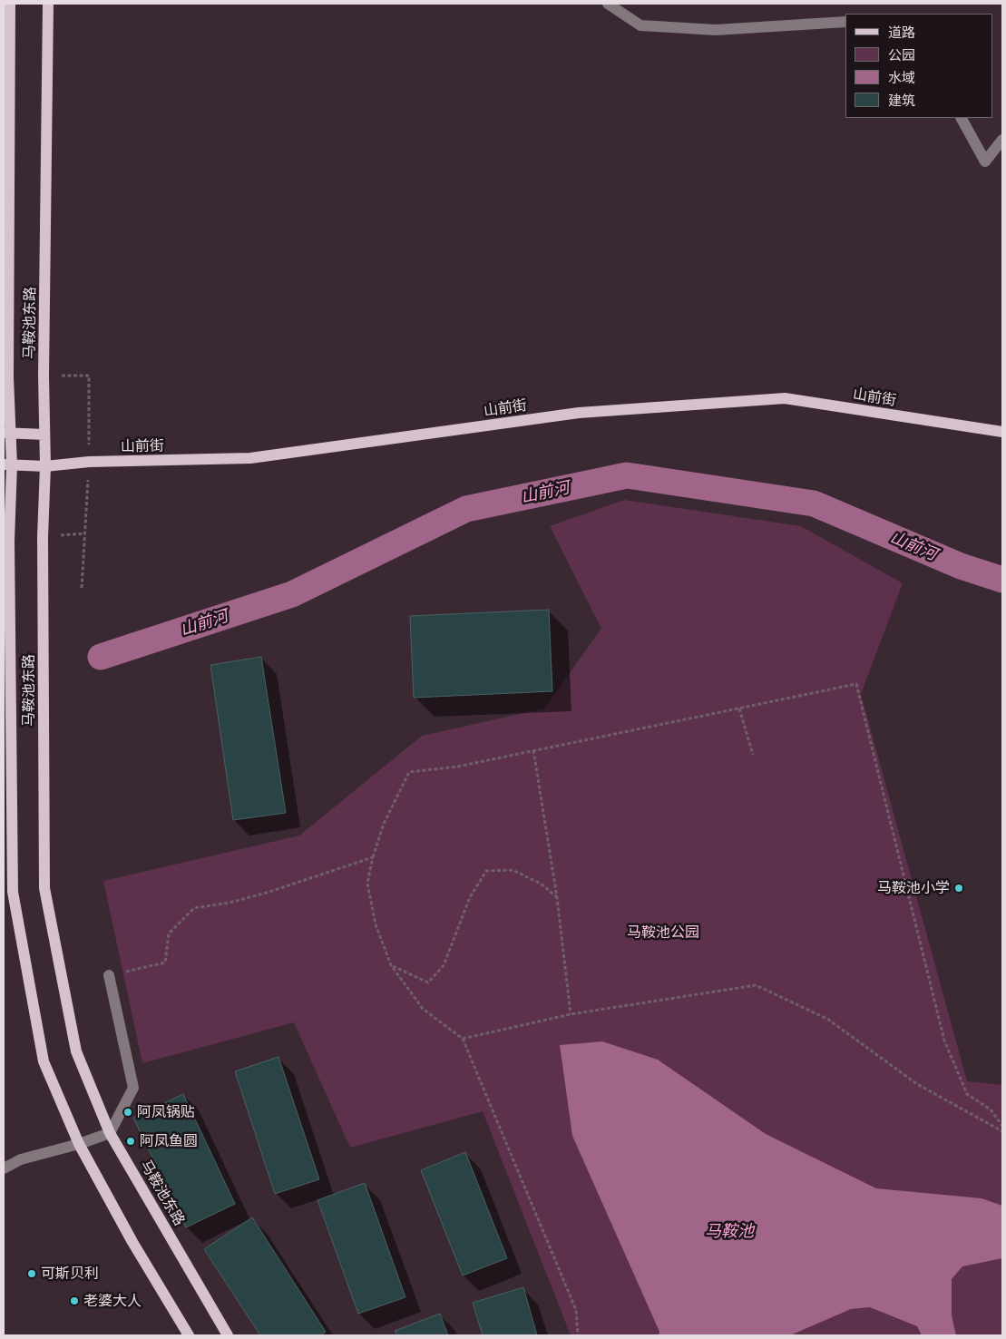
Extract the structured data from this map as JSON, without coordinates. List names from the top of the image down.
{
  "streets": {
    "main road": ["马鞍池东路", "山前街"]
  },
  "crossings": [
    ["马鞍池东路", "山前街"]
  ],
  "water": ["山前河", "马鞍池"],
  "parks": ["马鞍池公园"],
  "places": [
    "马鞍池小学",
    "阿凤锅贴",
    "阿凤鱼圆",
    "可斯贝利",
    "老婆大人"
  ],
  "legend": [
    "道路",
    "公园",
    "水域",
    "建筑"
  ]
}
